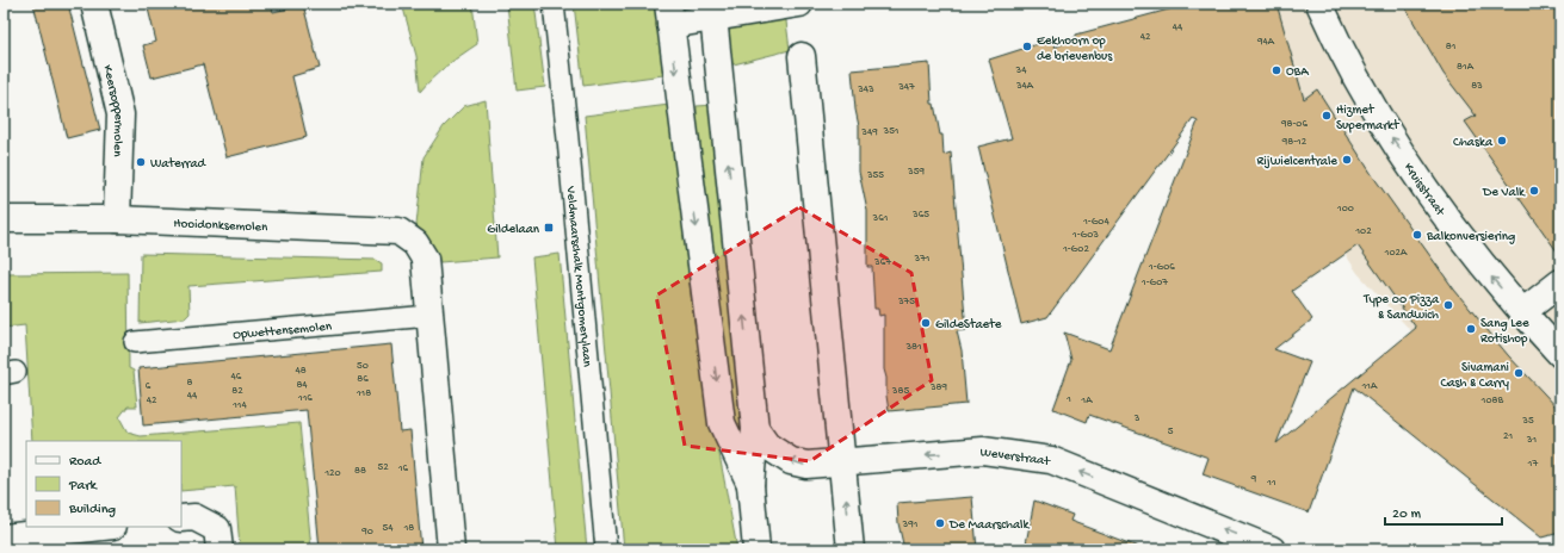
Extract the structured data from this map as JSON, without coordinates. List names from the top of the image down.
{
  "streets": {
    "street": [
      "Keersoppermolen",
      "Kruisstraat",
      "Hooidonksemolen",
      "Weverstraat"
    ],
    "lane": ["Veldmaarschalk Montgomerylaan", "Opwettensemolen"]
  },
  "crossings": [
    ["Keersoppermolen", "Hooidonksemolen"],
    ["Hooidonksemolen", "Opwettensemolen"]
  ],
  "one_way": ["Kruisstraat", "Weverstraat"],
  "places": {
    "other": [
      "Eekhoorn op de brievenbus",
      "OBA",
      "Hizmet Supermarkt",
      "Chaska",
      "Rijwielcentrale",
      "Waterrad",
      "De Valk",
      "Balkonversiering",
      "Type 00 Pizza & Sandwich",
      "GildeStaete",
      "Sang Lee Rotishop",
      "Sivamani Cash & Carry",
      "De Maarschalk"
    ],
    "transit": ["Gildelaan"]
  },
  "house_numbers": [
    "44",
    "42",
    "94A",
    "81",
    "81A",
    "34",
    "34A",
    "83",
    "347",
    "343",
    "98-06",
    "351",
    "349",
    "98-12",
    "359",
    "355",
    "100",
    "365",
    "361",
    "1-G04",
    "102",
    "1-G03",
    "1-G02",
    "102A",
    "371",
    "367",
    "1-G06",
    "1-G07",
    "375",
    "381",
    "50",
    "48",
    "46",
    "86",
    "8",
    "84",
    "6",
    "11A",
    "389",
    "82",
    "385",
    "118",
    "44",
    "116",
    "1",
    "42",
    "1A",
    "108B",
    "114",
    "3",
    "35",
    "5",
    "21",
    "31",
    "17",
    "52",
    "16",
    "88",
    "120",
    "9",
    "11",
    "391",
    "54",
    "18",
    "90"
  ],
  "legend": ["Road", "Park", "Building"],
  "scale_bar": "20 m"
}
